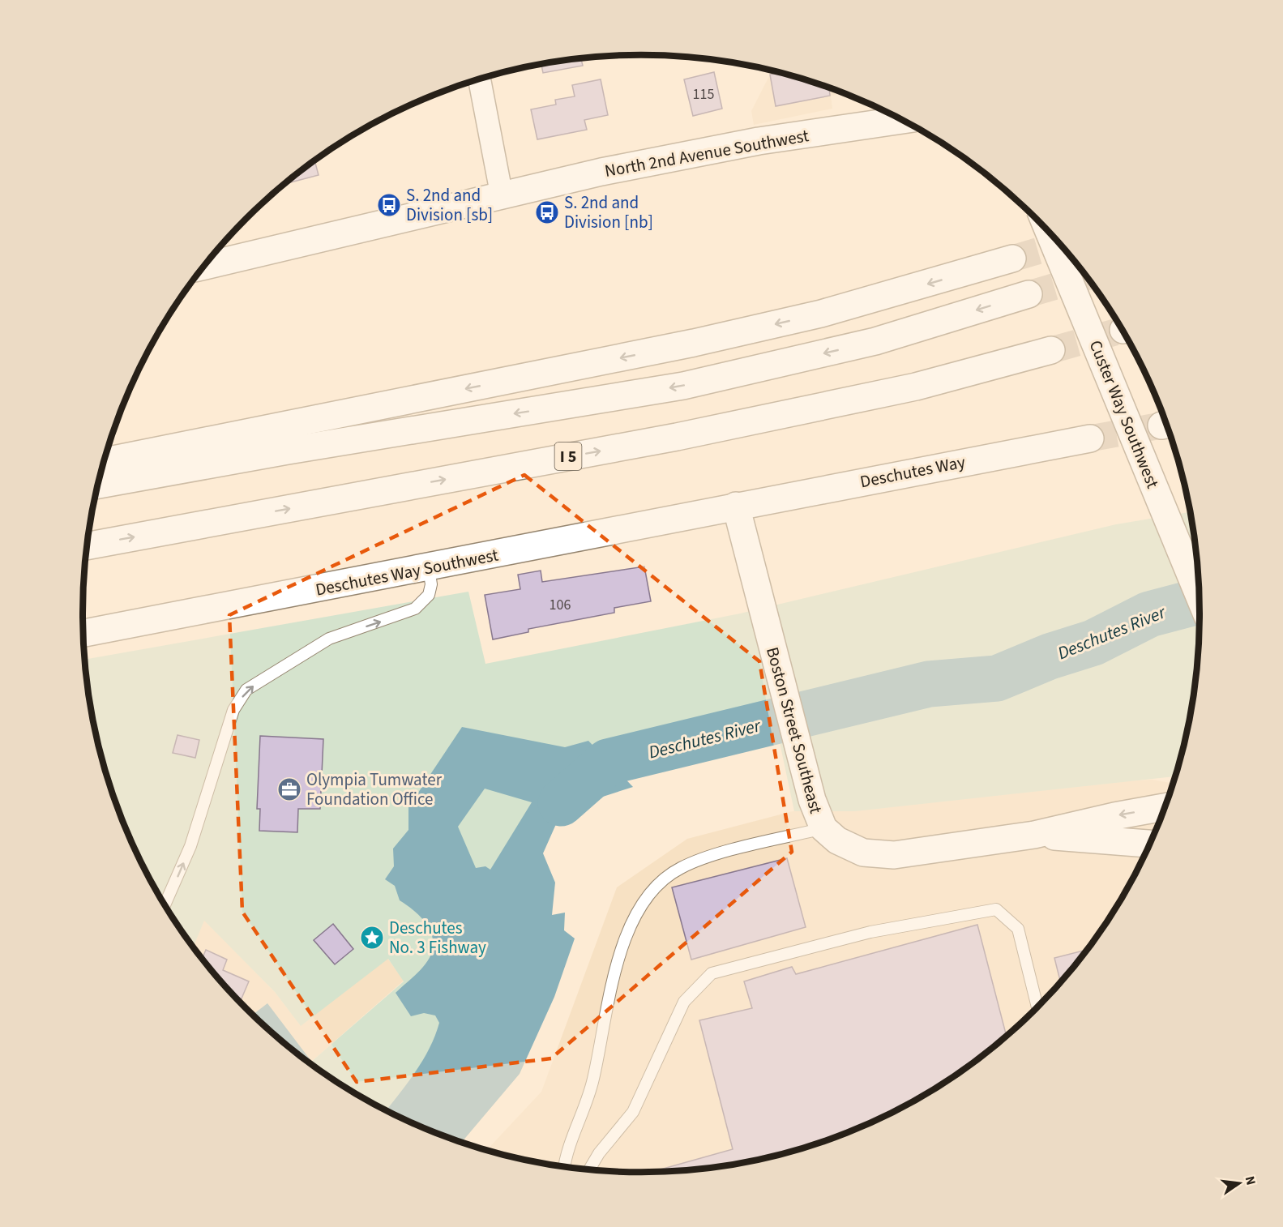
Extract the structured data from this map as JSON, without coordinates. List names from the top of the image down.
{
  "streets": {
    "main road": [
      "North 2nd Avenue Southwest",
      "Custer Way Southwest",
      "I 5",
      "Deschutes Way",
      "Deschutes Way Southwest",
      "Boston Street Southeast"
    ]
  },
  "crossings": [
    ["Deschutes Way", "Deschutes Way Southwest"],
    ["Deschutes Way", "Boston Street Southeast"],
    ["Deschutes Way Southwest", "Boston Street Southeast"]
  ],
  "water": ["Deschutes River"],
  "places": {
    "bus stop": ["S. 2nd and Division [sb]", "S. 2nd and Division [nb]"],
    "office": ["Olympia Tumwater Foundation Office"],
    "place": ["Deschutes No. 3 Fishway"]
  },
  "house_numbers": ["115", "106"],
  "north": "right"
}
